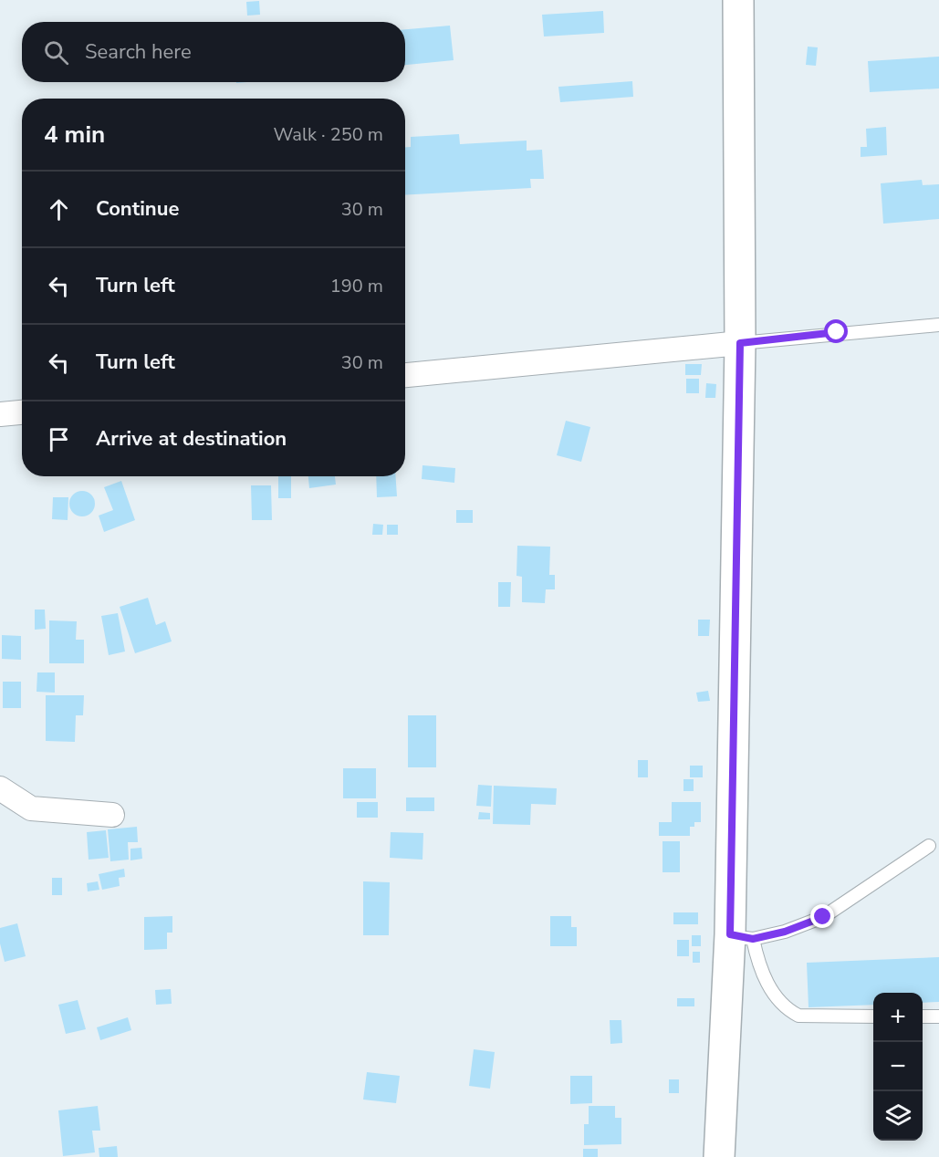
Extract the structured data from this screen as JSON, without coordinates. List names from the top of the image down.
{
  "page": {
    "search": "Search here",
    "heading": ["4 min", "Walk · 250 m"],
    "list": [
      ["Continue", "30 m"],
      ["Turn left", "190 m"],
      ["Turn left", "30 m"],
      "Arrive at destination"
    ],
    "map_buttons": ["+", "−"]
  }
}
